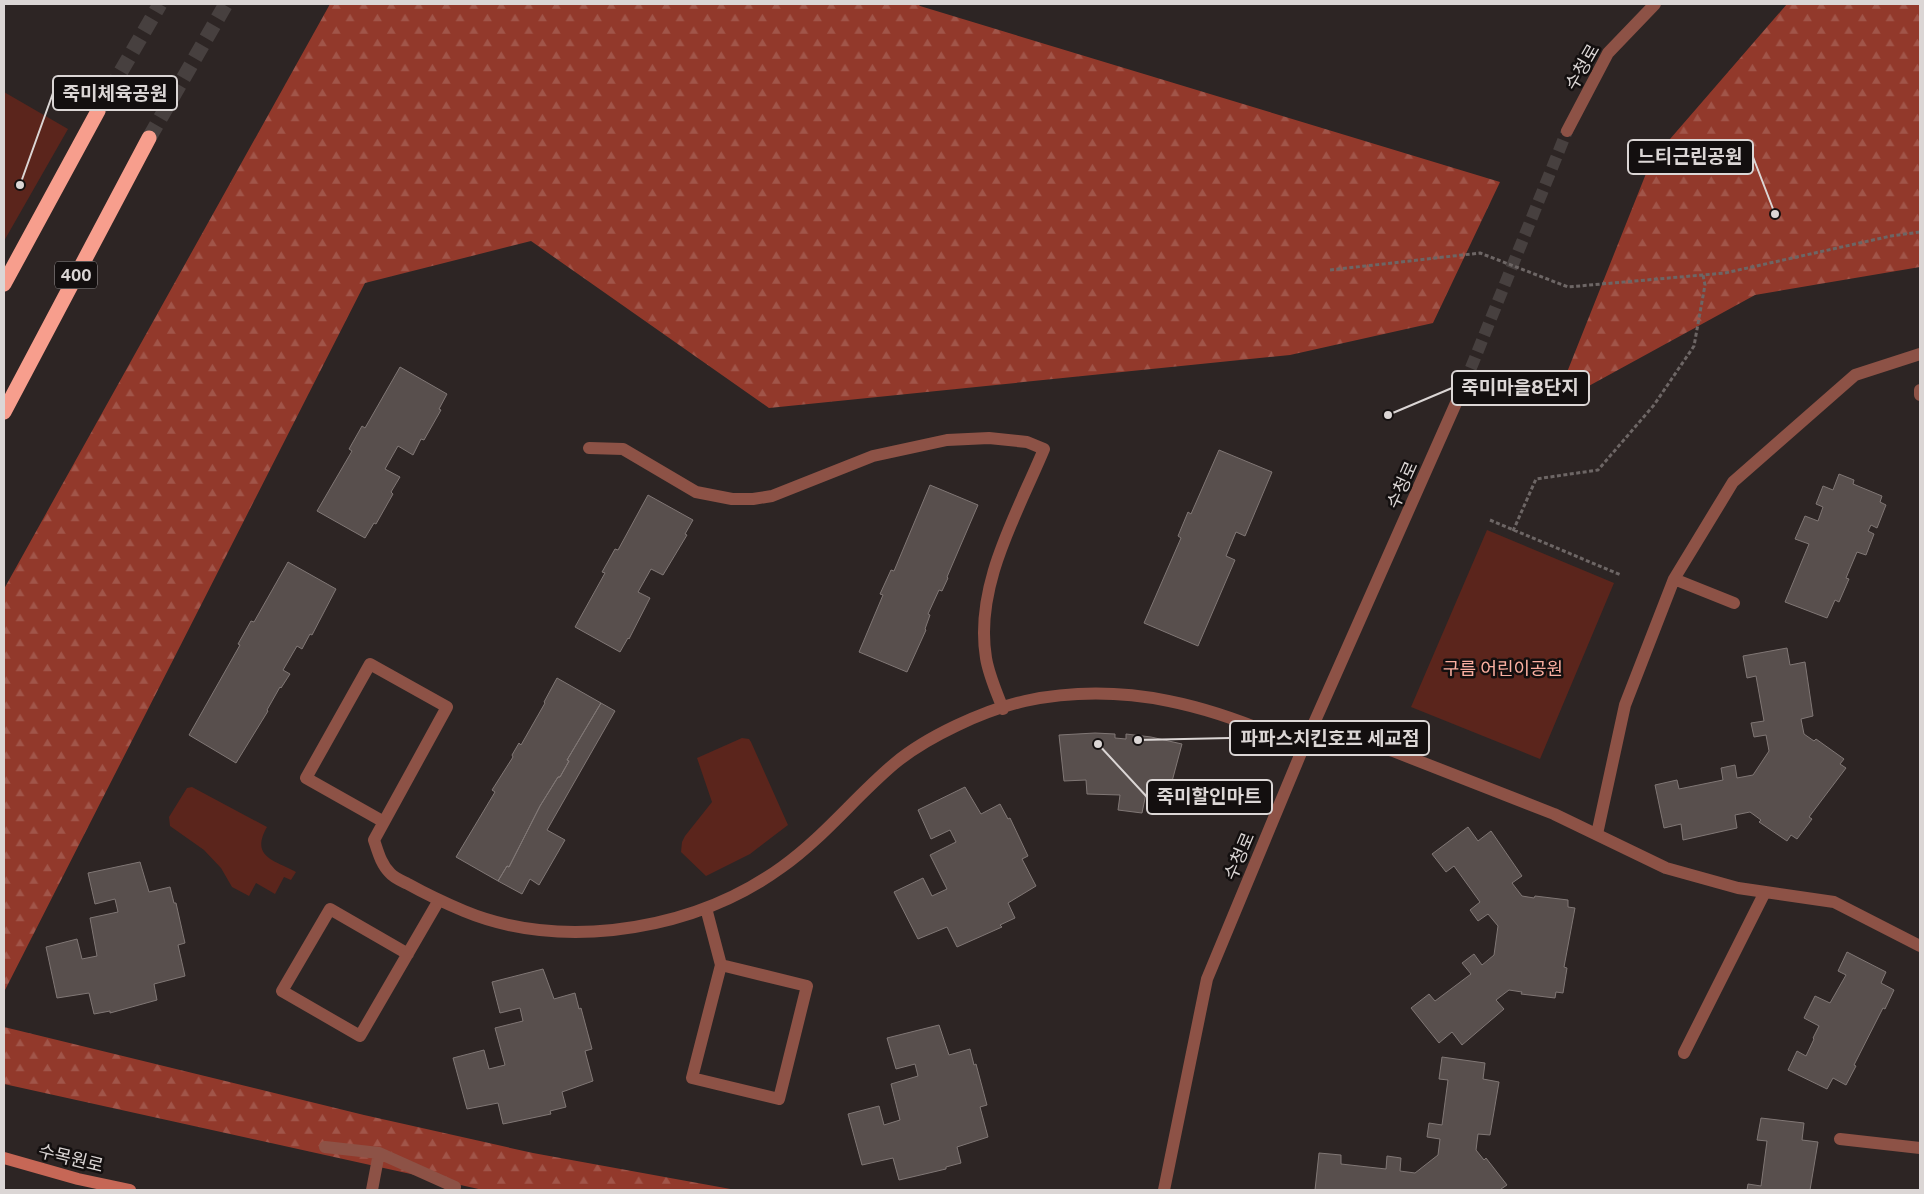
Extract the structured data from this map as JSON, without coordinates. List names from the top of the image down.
{
  "streets": {
    "highway": ["400"],
    "street": ["수청로", "수목원로"]
  },
  "parks": ["구름 어린이공원"],
  "places": [
    "죽미체육공원",
    "느티근린공원",
    "죽미마을8단지",
    "파파스치킨호프 세교점",
    "죽미할인마트"
  ]
}
